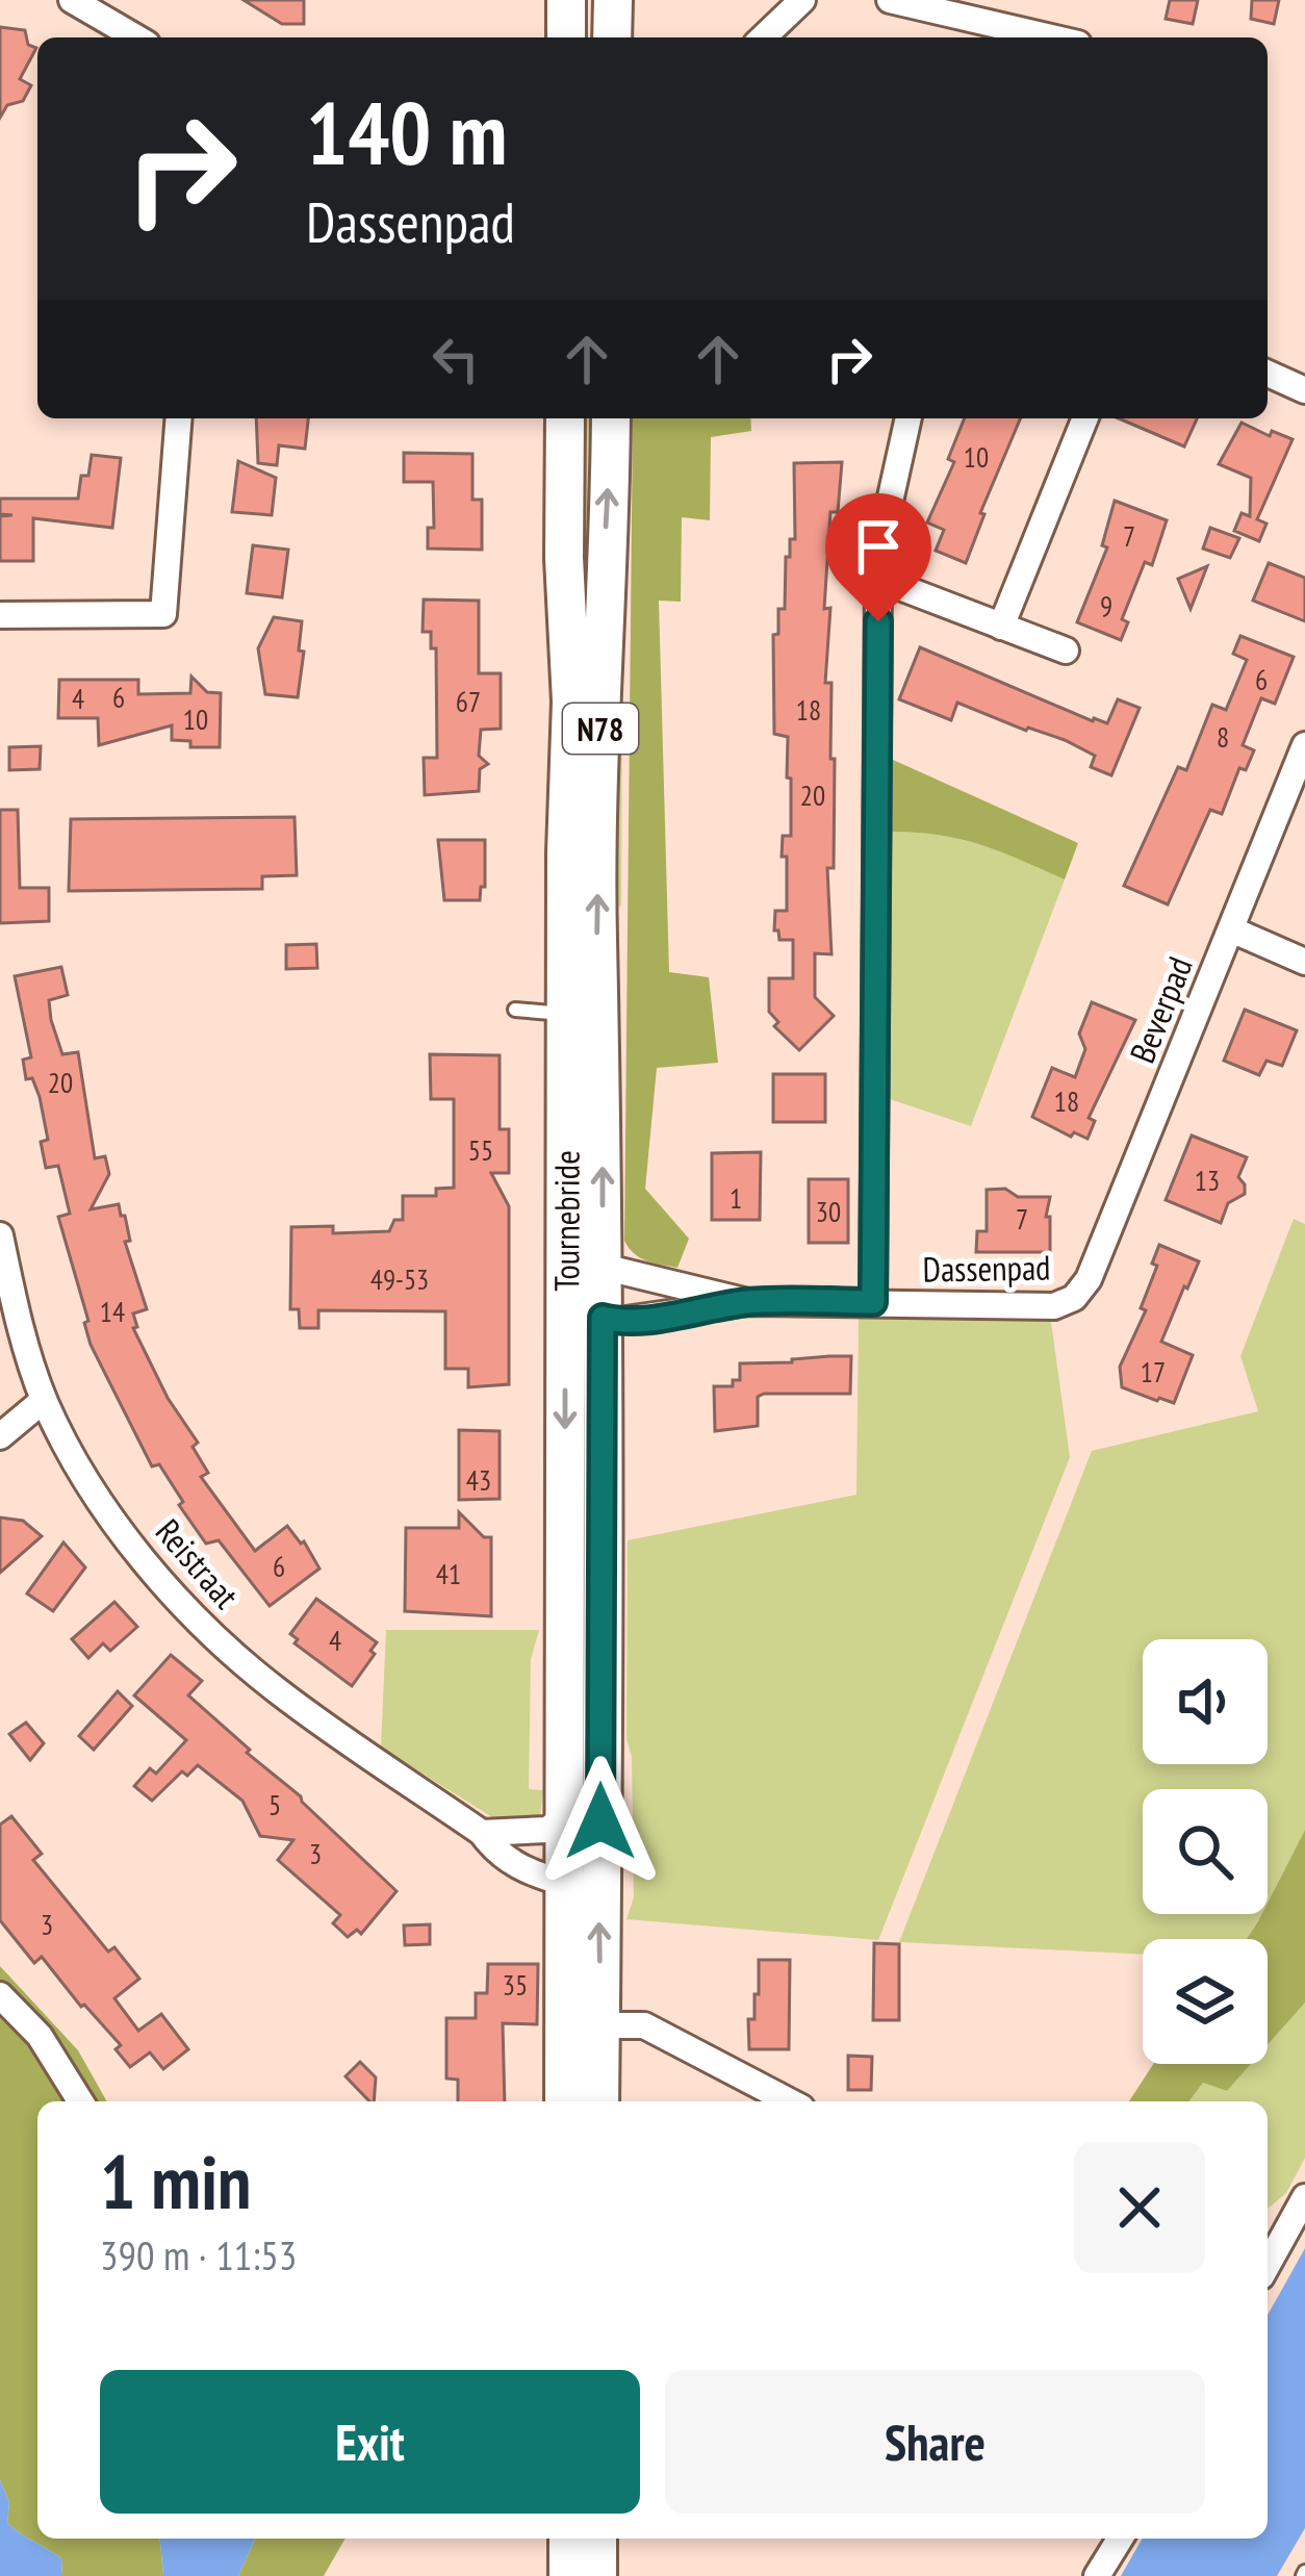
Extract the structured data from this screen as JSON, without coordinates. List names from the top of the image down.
{
  "streets": {
    "main road": ["N78", "Tournebride"],
    "street": ["Beverpad", "Dassenpad", "Reistraat"]
  },
  "crossings": [
    ["Beverpad", "Dassenpad"],
    ["Tournebride", "Dassenpad"],
    ["Tournebride", "Reistraat"]
  ],
  "house_numbers": [
    "10",
    "7",
    "9",
    "6",
    "6",
    "4",
    "67",
    "18",
    "10",
    "8",
    "20",
    "20",
    "18",
    "55",
    "13",
    "1",
    "30",
    "7",
    "49-53",
    "14",
    "17",
    "43",
    "6",
    "41",
    "4",
    "5",
    "3",
    "3",
    "35"
  ],
  "page": {
    "turn": ["140 m", "Dassenpad"],
    "heading": ["1 min", "390 m · 11:53"],
    "buttons": ["Exit", "Share"]
  }
}
